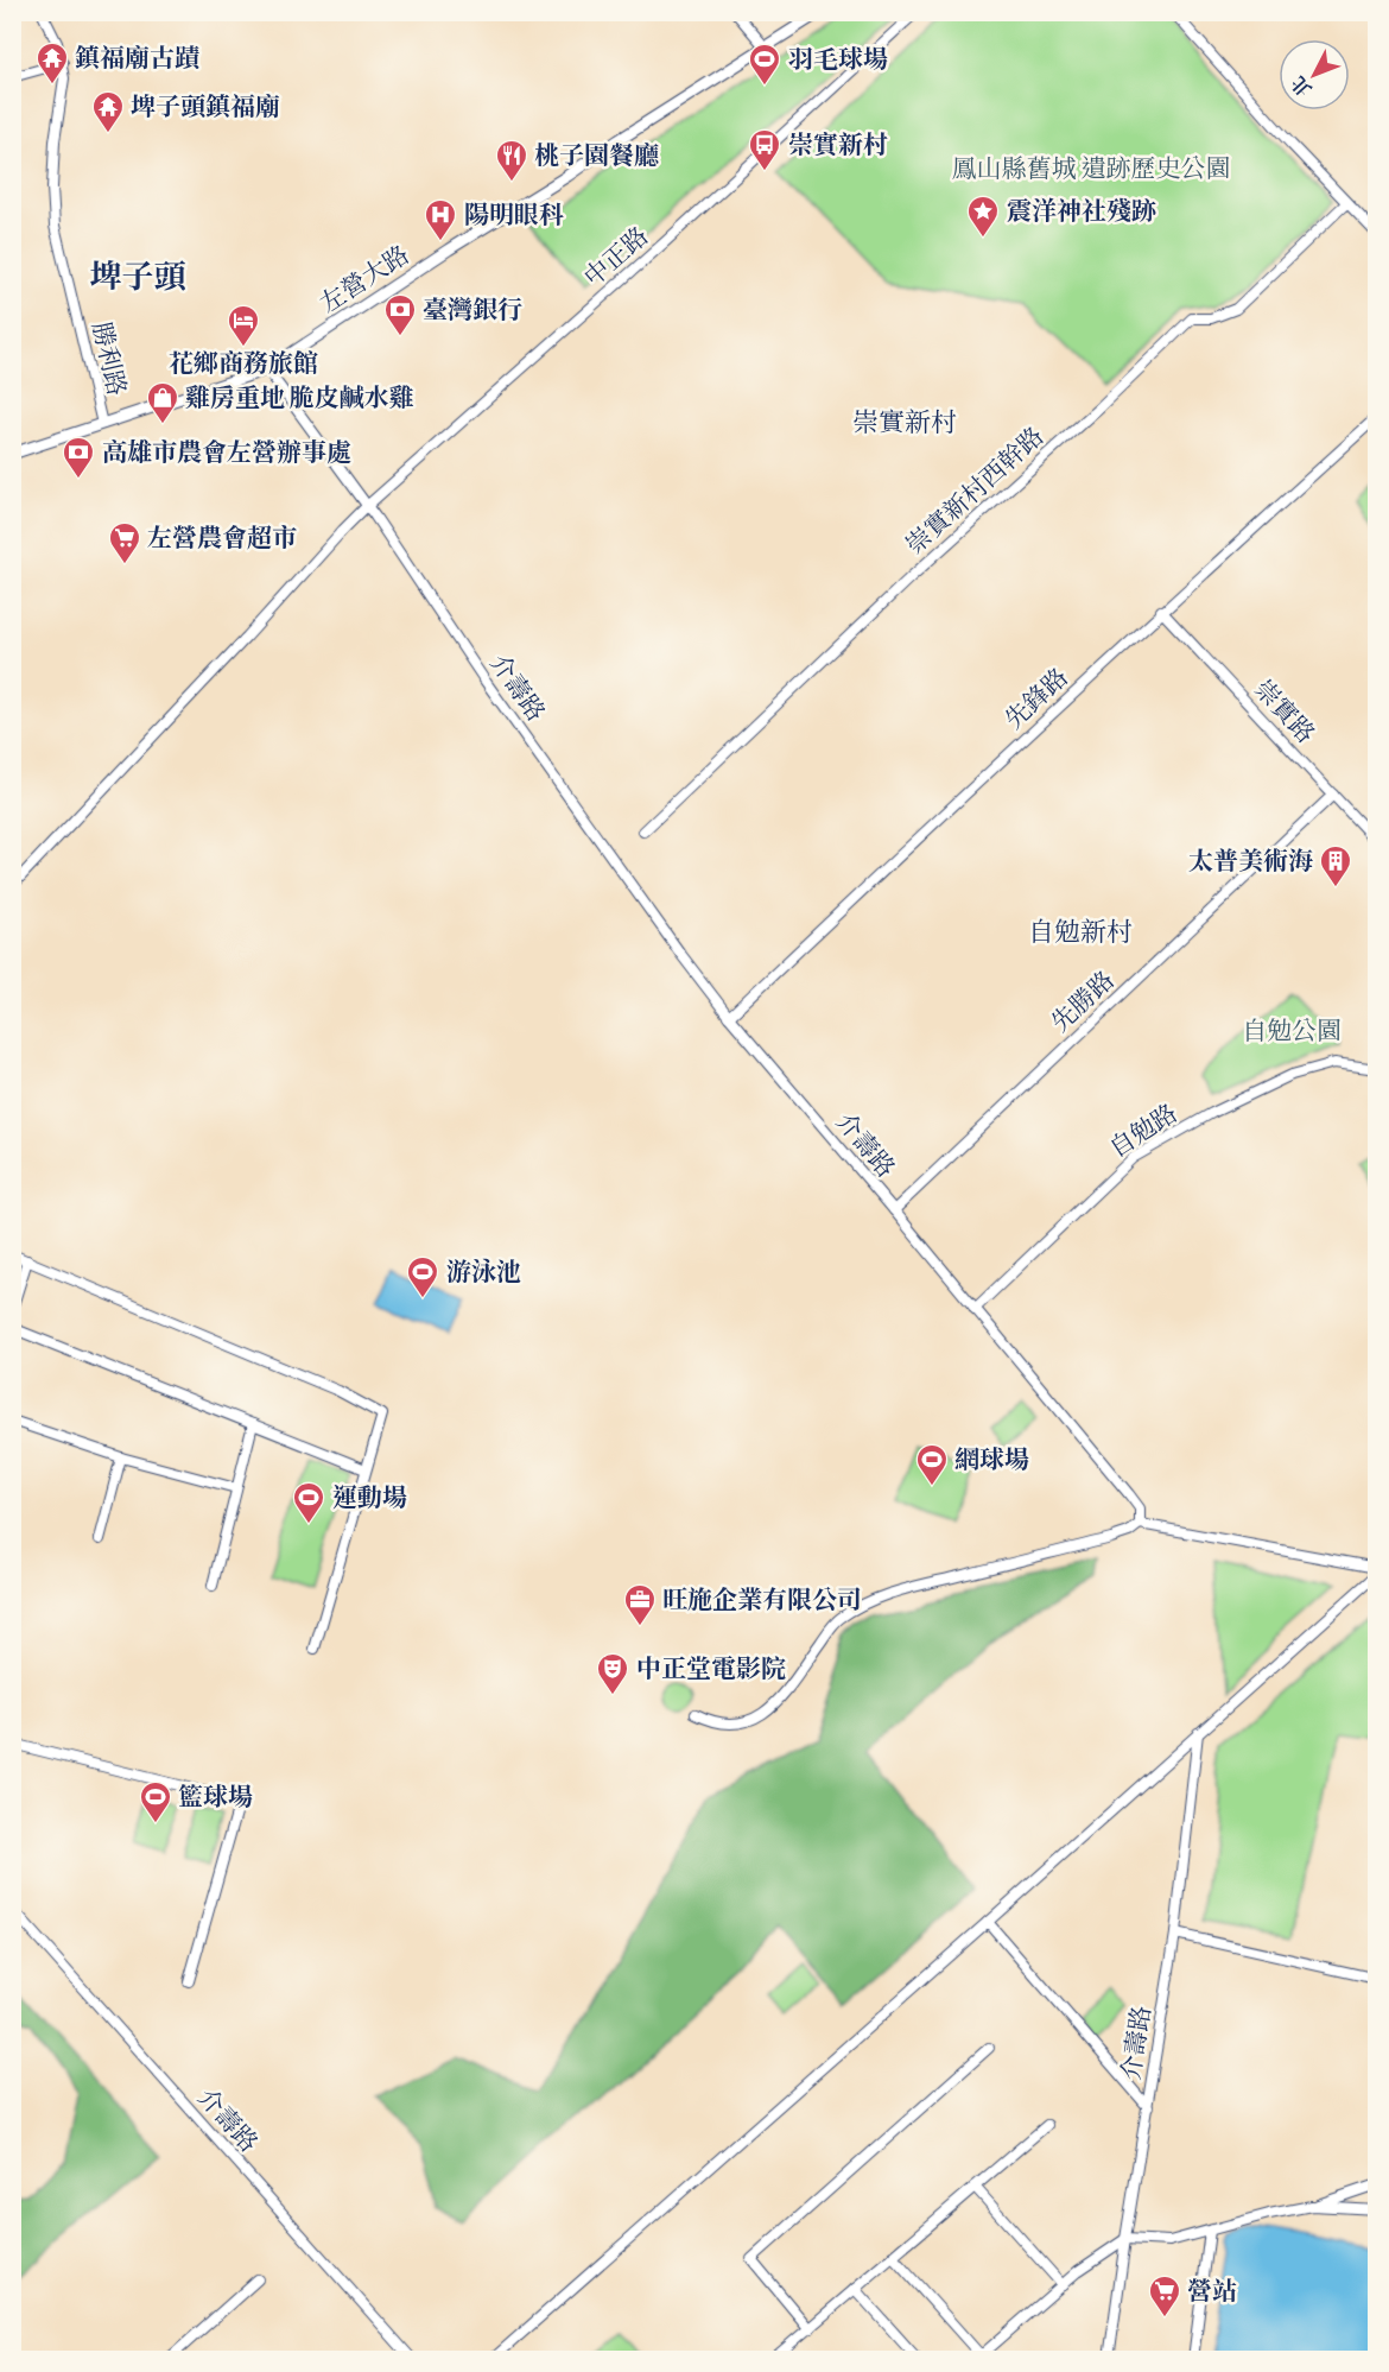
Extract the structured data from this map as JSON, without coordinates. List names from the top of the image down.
{
  "streets": {
    "street": [
      "中正路",
      "左營大路",
      "勝利路",
      "崇實新村西幹路",
      "介壽路",
      "先鋒路",
      "崇實路",
      "先勝路",
      "自勉路"
    ]
  },
  "crossings": [
    ["中正路", "介壽路"],
    ["左營大路", "勝利路"],
    ["左營大路", "介壽路"],
    ["介壽路", "先鋒路"],
    ["介壽路", "先勝路"],
    ["介壽路", "自勉路"],
    ["先鋒路", "崇實路"],
    ["崇實路", "先勝路"]
  ],
  "districts": ["埤子頭", "崇實新村", "自勉新村"],
  "parks": ["鳳山縣舊城 遺跡歷史公園", "自勉公園"],
  "places": {
    "temple": ["鎮福廟古蹟", "埤子頭鎮福廟"],
    "sports": [
      "羽毛球場",
      "游泳池",
      "網球場",
      "運動場",
      "籃球場"
    ],
    "bus stop": ["崇實新村"],
    "restaurant": ["桃子園餐廳"],
    "place": ["震洋神社殘跡"],
    "hospital": ["陽明眼科"],
    "bank": ["臺灣銀行", "高雄市農會左營辦事處"],
    "hotel": ["花鄉商務旅館"],
    "shop": ["雞房重地 脆皮鹹水雞"],
    "supermarket": ["左營農會超市", "營站"],
    "building": ["太普美術海"],
    "office": ["旺施企業有限公司"],
    "theatre": ["中正堂電影院"]
  },
  "north": "bottom left"
}
